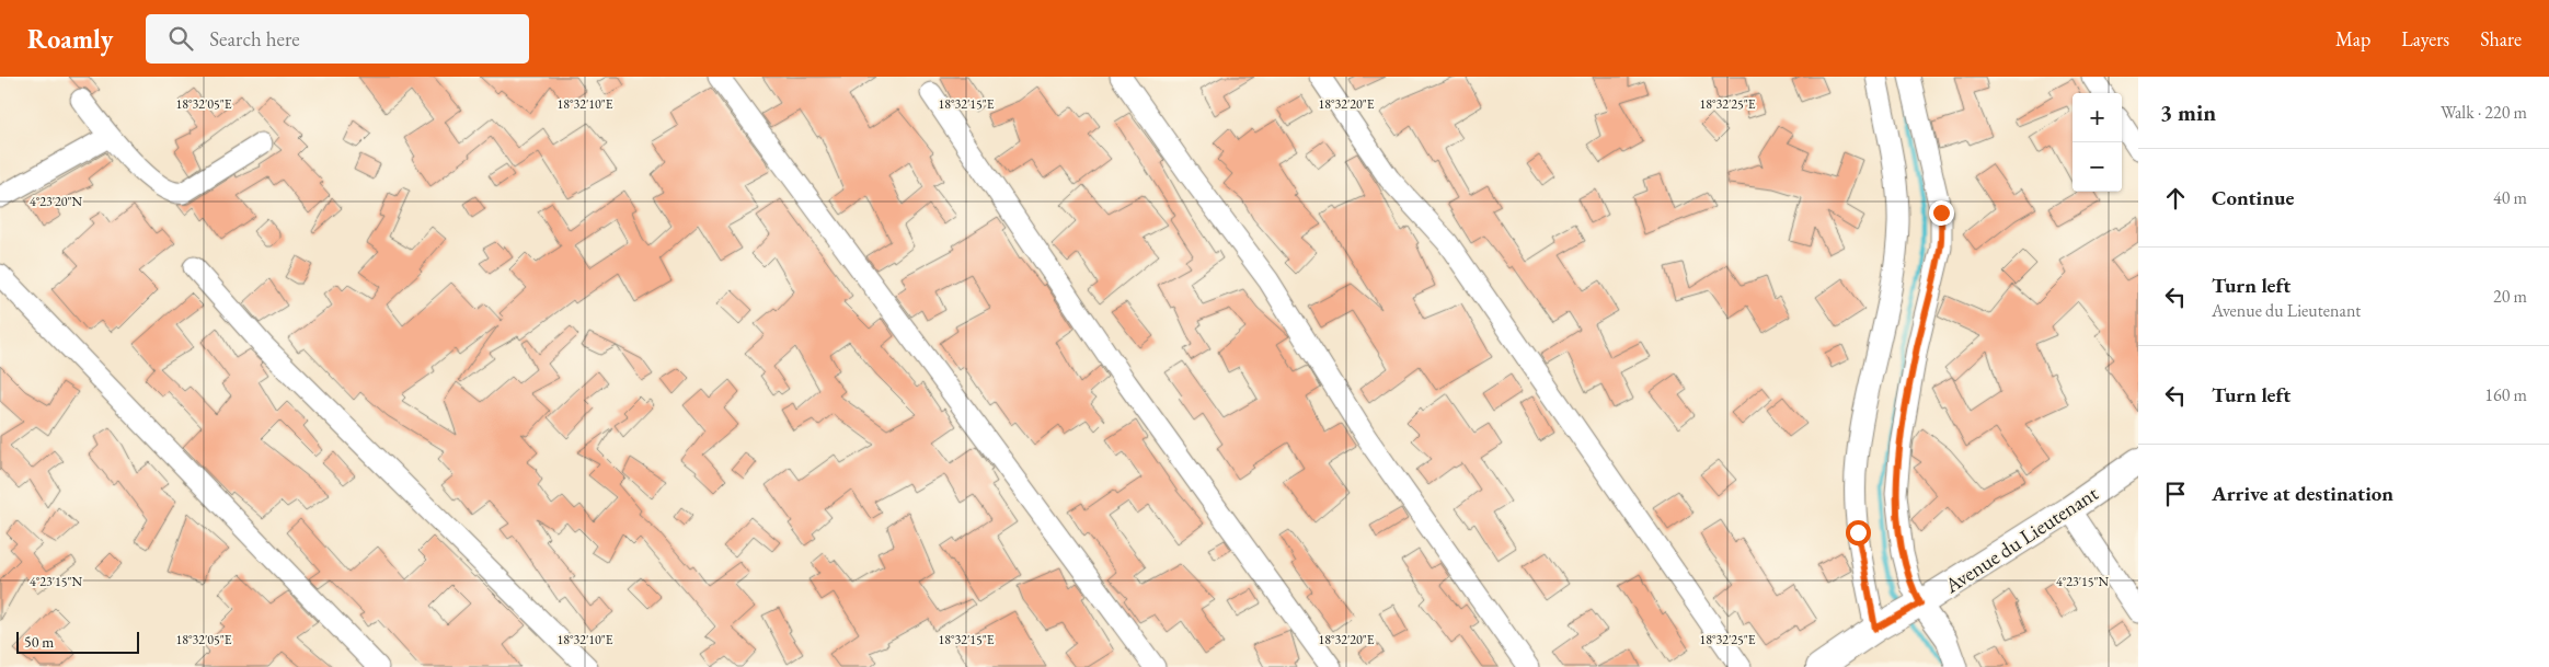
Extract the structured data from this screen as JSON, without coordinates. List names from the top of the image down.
{
  "streets": {
    "main road": ["Avenue du Lieutenant"]
  },
  "scale_bar": "50 m",
  "page": {
    "header": "Roamly",
    "search": "Search here",
    "nav": ["Map", "Layers", "Share"],
    "heading": ["3 min", "Walk · 220 m"],
    "map_buttons": ["+", "−"],
    "list": [
      ["Continue", "40 m"],
      ["Turn left", "Avenue du Lieutenant", "20 m"],
      ["Turn left", "160 m"],
      "Arrive at destination"
    ],
    "scale": "50 m"
  },
  "coordinates": [
    "18°32'05\"E",
    "18°32'10\"E",
    "18°32'15\"E",
    "18°32'20\"E",
    "18°32'25\"E",
    "4°23'20\"N",
    "4°23'15\"N"
  ]
}
